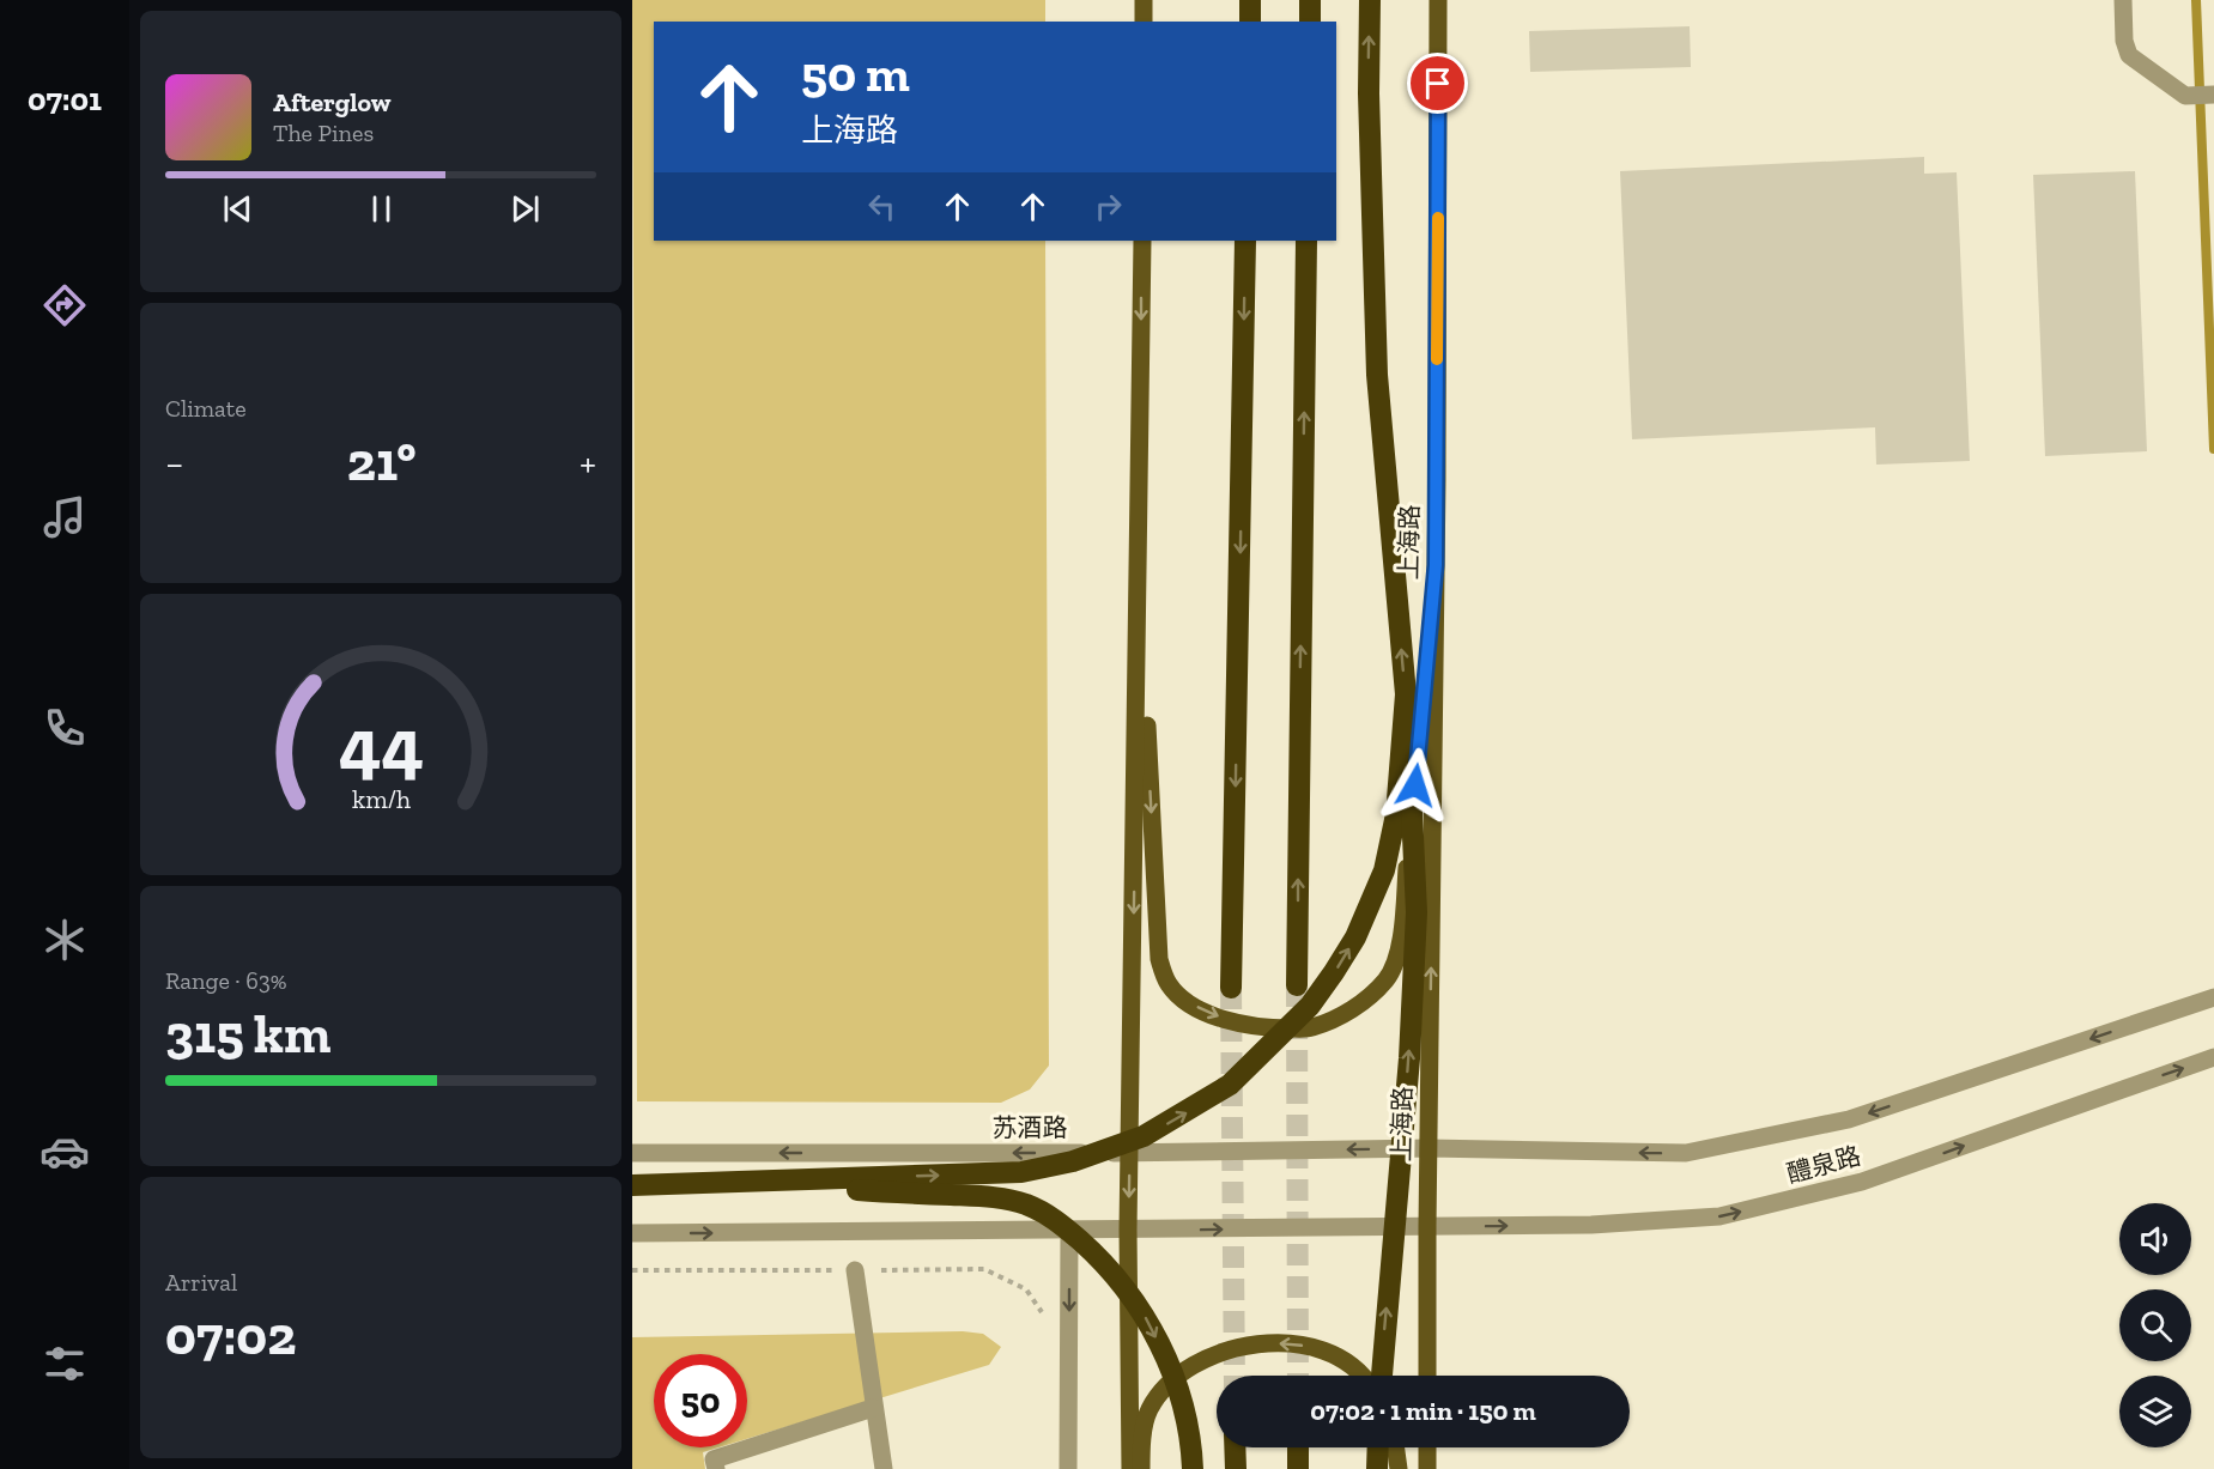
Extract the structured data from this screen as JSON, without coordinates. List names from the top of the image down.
{
  "streets": {
    "main road": ["上海路"],
    "street": ["苏酒路", "醴泉路"]
  },
  "crossings": [
    ["上海路", "苏酒路"],
    ["上海路", "醴泉路"],
    ["苏酒路", "醴泉路"]
  ],
  "one_way": ["上海路"],
  "page": {
    "tabs": "07:01",
    "turn": ["50 m", "上海路"],
    "song": ["Afterglow", "The Pines"],
    "tile": [
      "Climate",
      ["Range · 63%", "315 km"],
      ["Arrival", "07:02"]
    ],
    "heat": ["−", "21°", "+"],
    "limit": "50",
    "trip": "07:02 · 1 min · 150 m",
    "gauge": ["44", "km/h"]
  }
}
